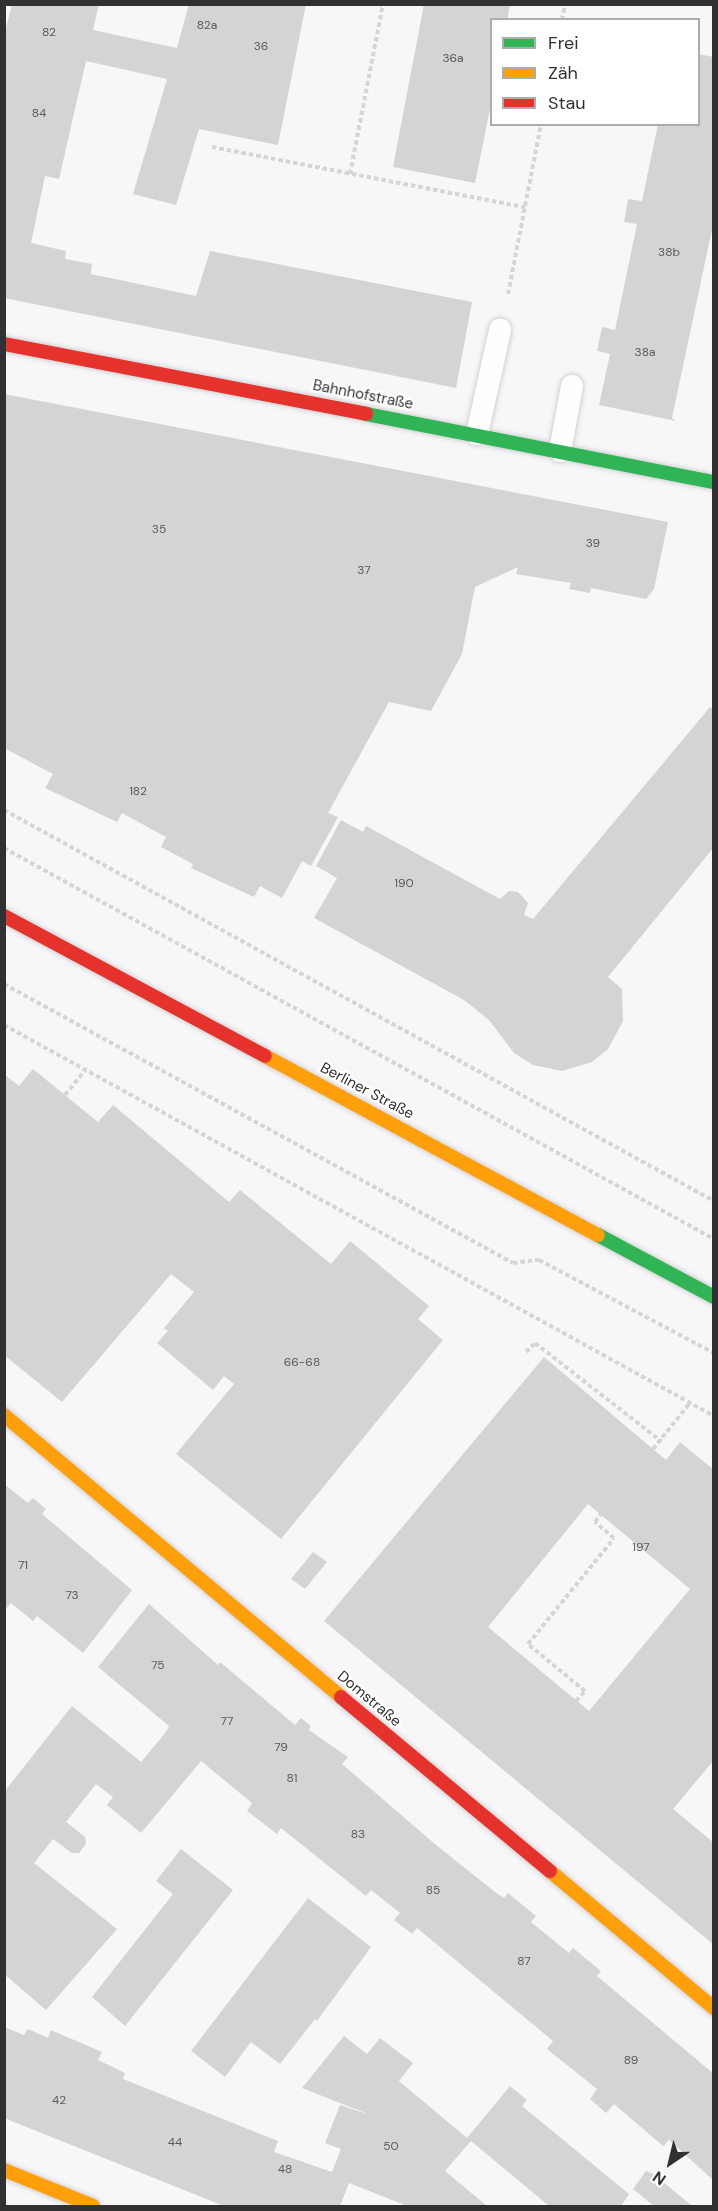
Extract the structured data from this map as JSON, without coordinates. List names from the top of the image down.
{
  "streets": {
    "street": ["Bahnhofstraße", "Berliner Straße", "Domstraße"]
  },
  "house_numbers": [
    "82a",
    "82",
    "36",
    "36a",
    "84",
    "38b",
    "38a",
    "35",
    "39",
    "37",
    "182",
    "190",
    "66-68",
    "197",
    "71",
    "73",
    "75",
    "77",
    "79",
    "81",
    "83",
    "85",
    "87",
    "89",
    "42",
    "44",
    "50",
    "48"
  ],
  "legend": ["Frei", "Zäh", "Stau"],
  "north": "bottom left"
}
